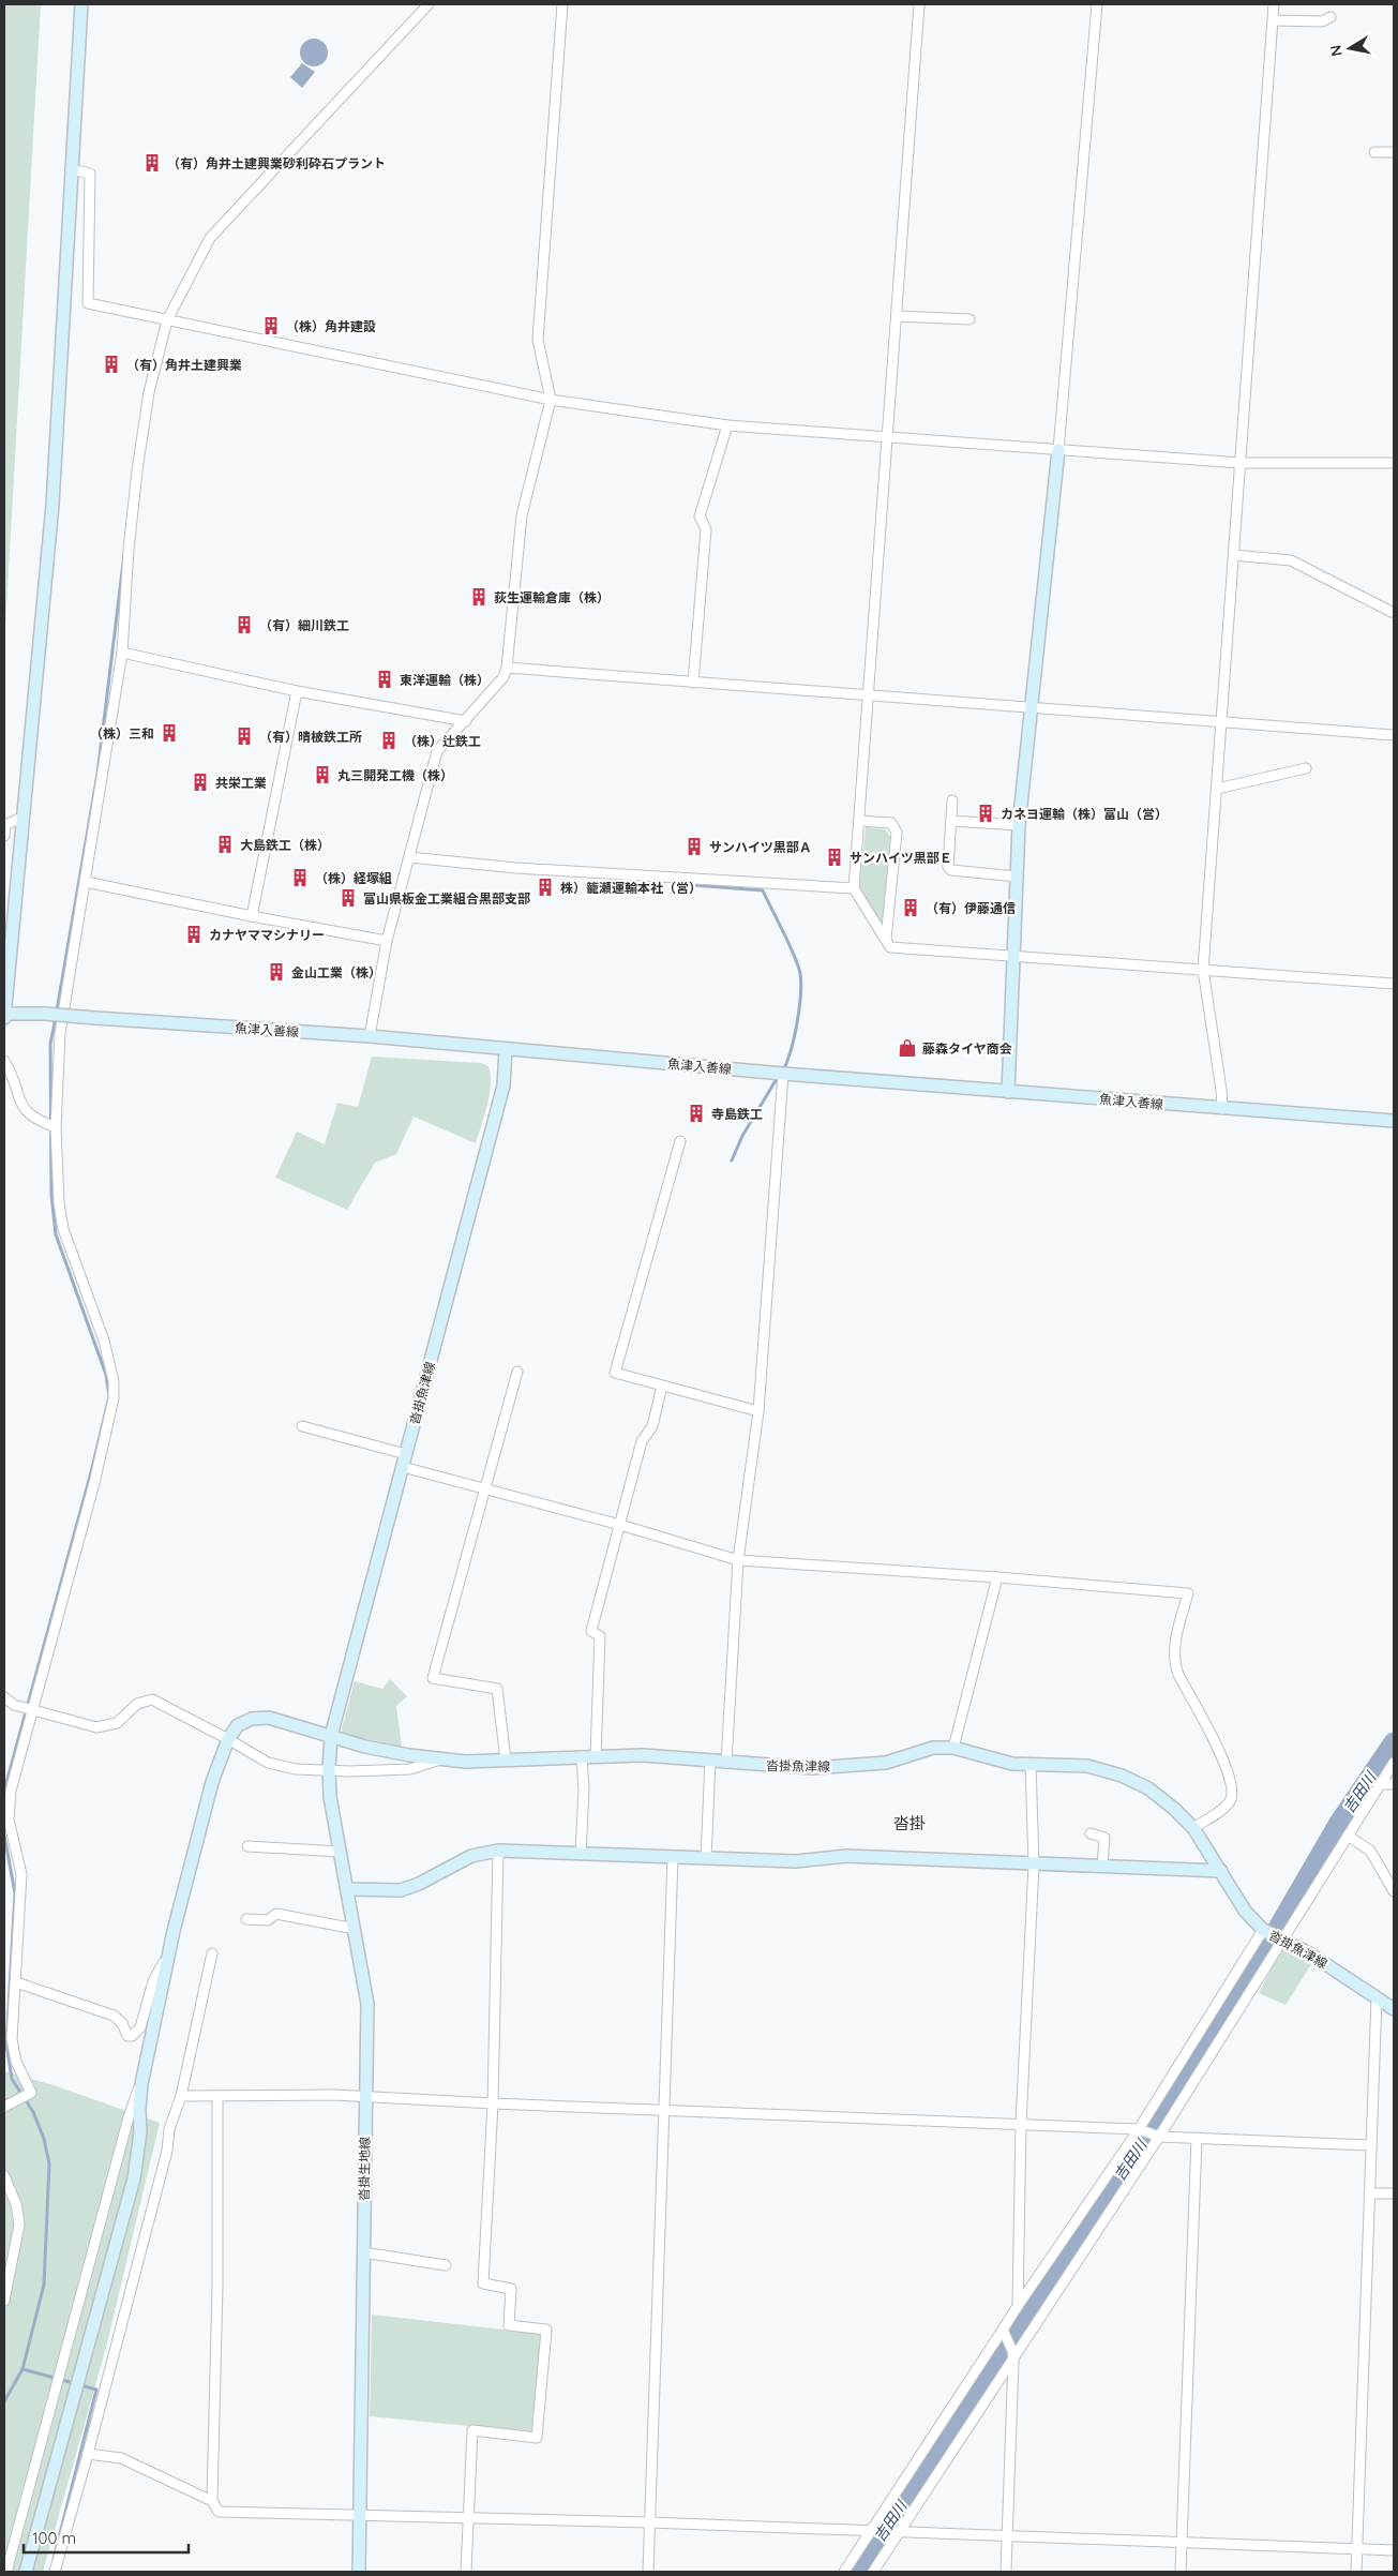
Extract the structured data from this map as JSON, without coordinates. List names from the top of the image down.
{
  "streets": {
    "main road": ["魚津入善線", "沓掛魚津線", "沓掛生地線"]
  },
  "crossings": [
    ["魚津入善線", "沓掛魚津線"],
    ["沓掛魚津線", "沓掛生地線"]
  ],
  "districts": ["沓掛"],
  "water": ["吉田川"],
  "places": {
    "building": [
      "（有）角井土建興業砂利砕石プラント",
      "（株）角井建設",
      "（有）角井土建興業",
      "荻生運輸倉庫（株）",
      "（有）細川鉄工",
      "東洋運輸（株）",
      "（株）三和",
      "（有）晴柀鉄工所",
      "（株）辻鉄工",
      "丸三開発工機（株）",
      "共栄工業",
      "カネヨ運輸（株）富山（営）",
      "大島鉄工（株）",
      "サンハイツ黒部Ａ",
      "サンハイツ黒部Ｅ",
      "（株）経塚組",
      "株）籠瀬運輸本社（営）",
      "富山県板金工業組合黒部支部",
      "（有）伊藤通信",
      "カナヤママシナリー",
      "金山工業（株）",
      "寺島鉄工"
    ],
    "shop": ["藤森タイヤ商会"]
  },
  "scale_bar": "100 m",
  "north": "left"
}
